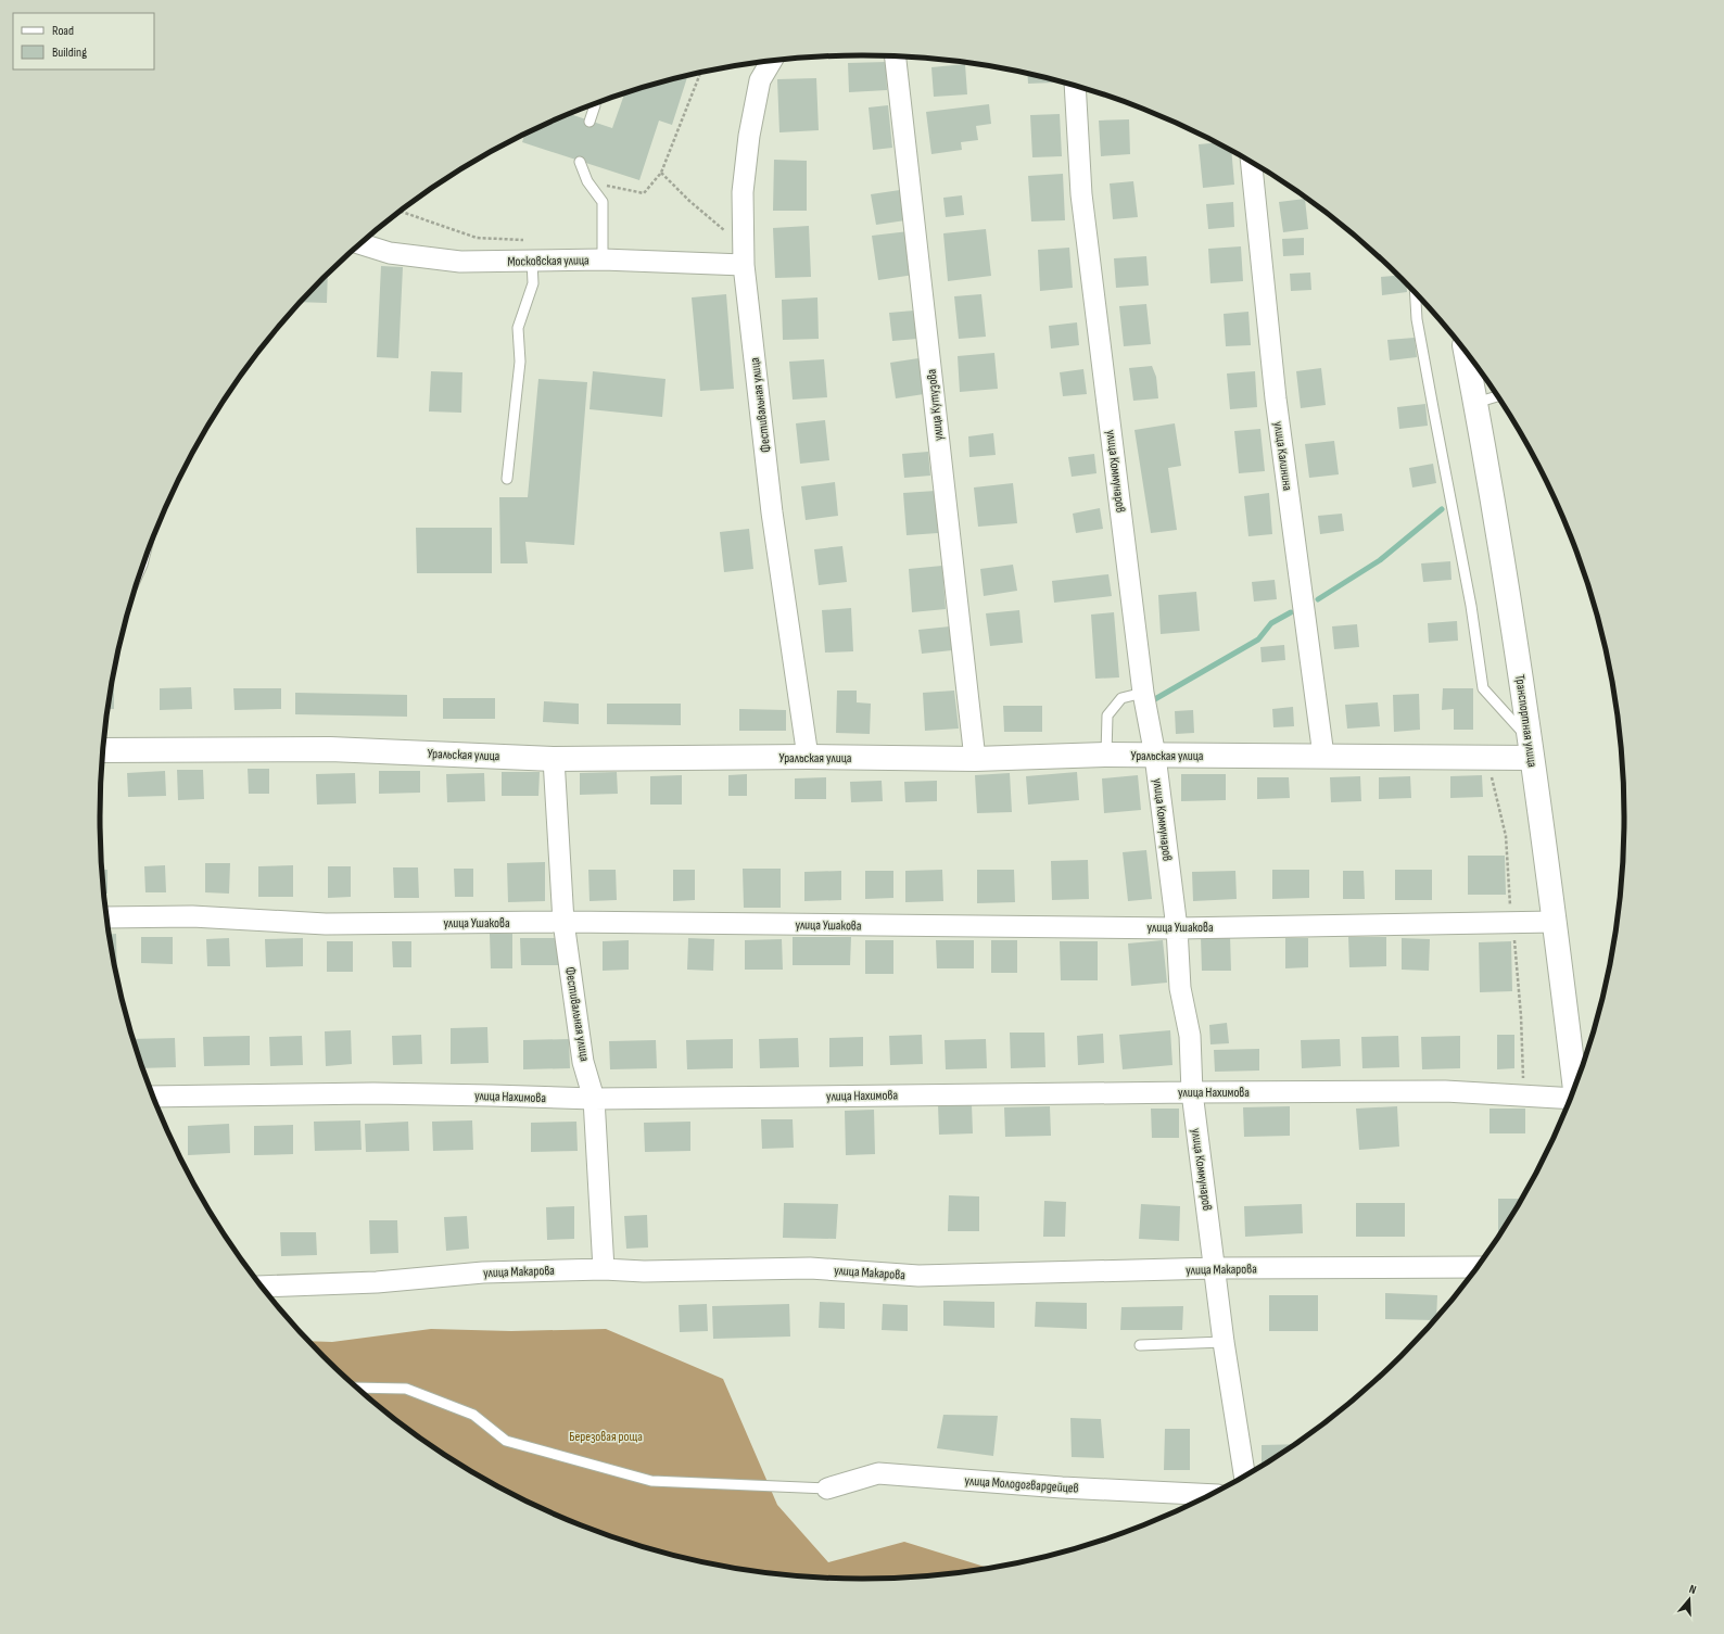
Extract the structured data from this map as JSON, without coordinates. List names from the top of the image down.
{
  "streets": {
    "street": [
      "Московская улица",
      "Фестивальная улица",
      "улица Кутузова",
      "улица Калинина",
      "улица Коммунаров",
      "Транспортная улица",
      "Уральская улица",
      "улица Ушакова",
      "улица Нахимова",
      "улица Макарова",
      "улица Молодогвардейцев"
    ]
  },
  "crossings": [
    ["Московская улица", "Фестивальная улица"],
    ["Фестивальная улица", "Уральская улица"],
    ["Фестивальная улица", "улица Ушакова"],
    ["Фестивальная улица", "улица Нахимова"],
    ["Фестивальная улица", "улица Макарова"],
    ["улица Кутузова", "Уральская улица"],
    ["улица Калинина", "Уральская улица"],
    ["улица Коммунаров", "Уральская улица"],
    ["улица Коммунаров", "улица Ушакова"],
    ["улица Коммунаров", "улица Нахимова"],
    ["улица Коммунаров", "улица Макарова"],
    ["Транспортная улица", "Уральская улица"],
    ["Транспортная улица", "улица Ушакова"]
  ],
  "parks": ["Березовая роща"],
  "legend": ["Road", "Building"],
  "north": "top"
}
